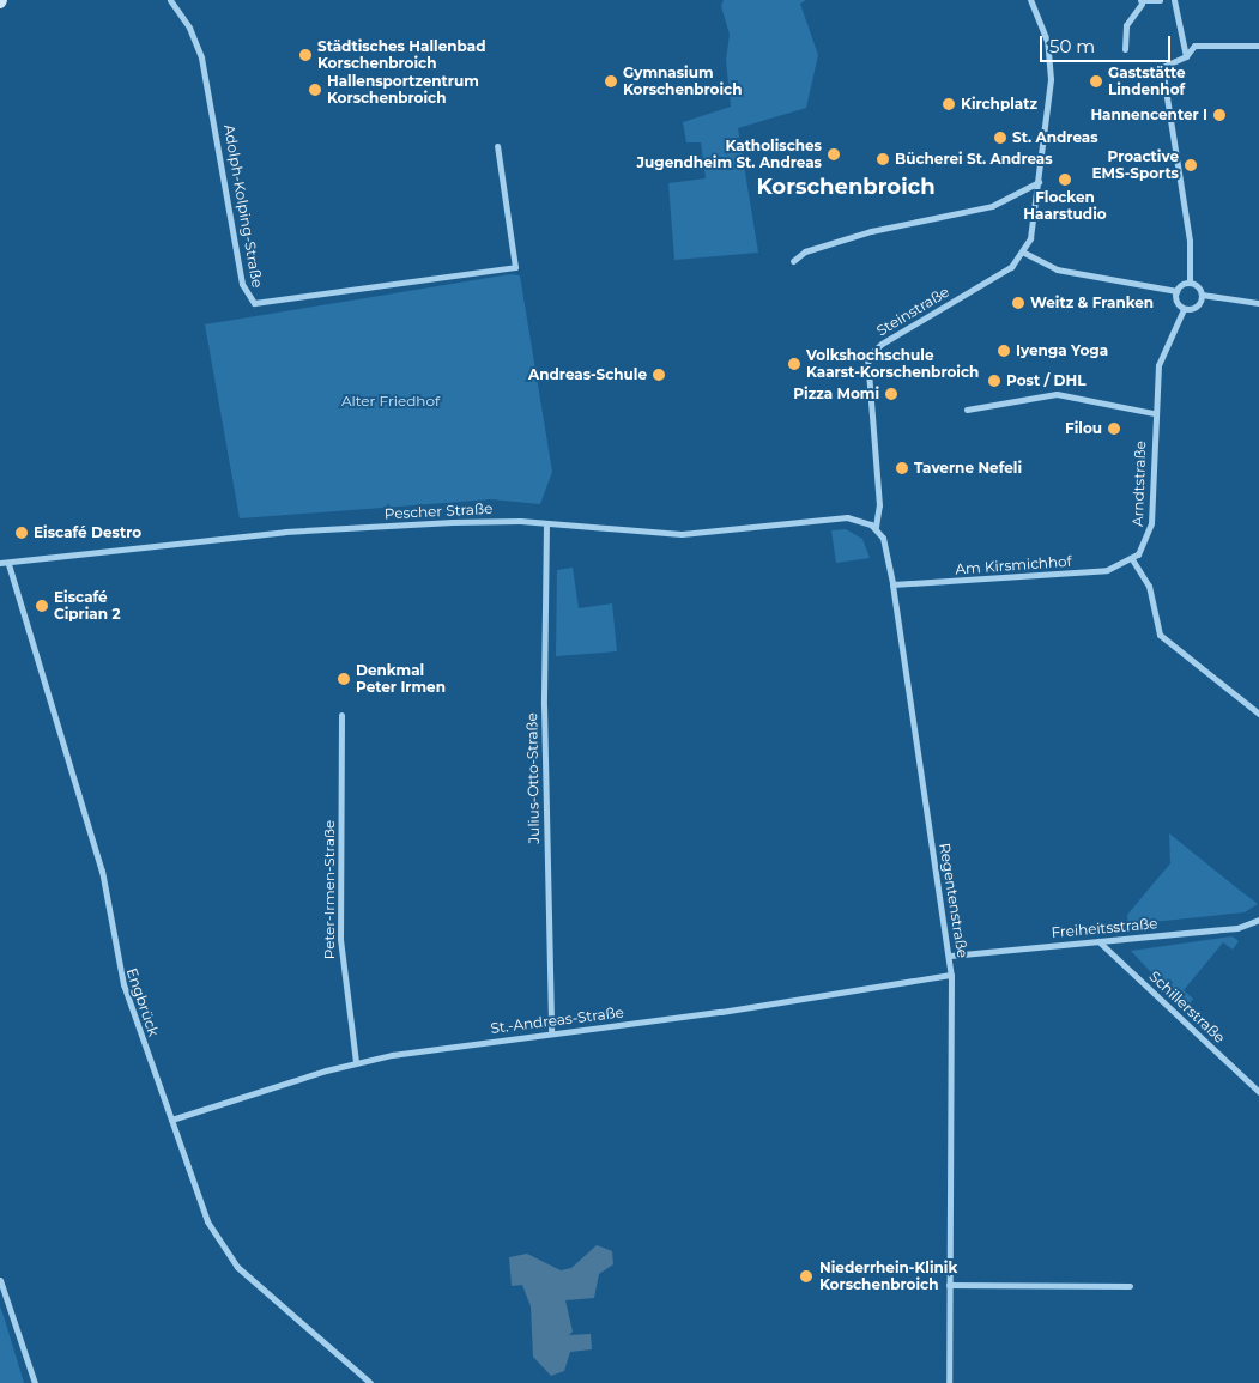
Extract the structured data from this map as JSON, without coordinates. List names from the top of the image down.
{
  "streets": {
    "street": [
      "Adolph-Kolping-Straße",
      "Steinstraße",
      "Arndtstraße",
      "Pescher Straße",
      "Am Kirsmichhof",
      "Julius-Otto-Straße",
      "Peter-Irmen-Straße",
      "Regentenstraße",
      "Freiheitsstraße",
      "Engbrück",
      "Schillerstraße",
      "St.-Andreas-Straße"
    ]
  },
  "crossings": [
    ["Steinstraße", "Pescher Straße"],
    ["Steinstraße", "Regentenstraße"],
    ["Arndtstraße", "Am Kirsmichhof"],
    ["Pescher Straße", "Julius-Otto-Straße"],
    ["Pescher Straße", "Regentenstraße"],
    ["Pescher Straße", "Engbrück"],
    ["Am Kirsmichhof", "Regentenstraße"],
    ["Julius-Otto-Straße", "St.-Andreas-Straße"],
    ["Peter-Irmen-Straße", "St.-Andreas-Straße"],
    ["Regentenstraße", "Freiheitsstraße"],
    ["Regentenstraße", "St.-Andreas-Straße"],
    ["Freiheitsstraße", "Schillerstraße"],
    ["Engbrück", "St.-Andreas-Straße"]
  ],
  "districts": ["Korschenbroich"],
  "parks": ["Alter Friedhof"],
  "places": [
    "Städtisches Hallenbad Korschenbroich",
    "Gymnasium Korschenbroich",
    "Gaststätte Lindenhof",
    "Hallensportzentrum Korschenbroich",
    "Kirchplatz",
    "Hannencenter I",
    "St. Andreas",
    "Katholisches Jugendheim St. Andreas",
    "Bücherei St. Andreas",
    "Proactive EMS-Sports",
    "Flocken Haarstudio",
    "Weitz & Franken",
    "Iyenga Yoga",
    "Volkshochschule Kaarst-Korschenbroich",
    "Andreas-Schule",
    "Post / DHL",
    "Pizza Momi",
    "Filou",
    "Taverne Nefeli",
    "Eiscafé Destro",
    "Eiscafé Ciprian 2",
    "Denkmal Peter Irmen",
    "Niederrhein-Klinik Korschenbroich"
  ],
  "scale_bar": "50 m"
}
